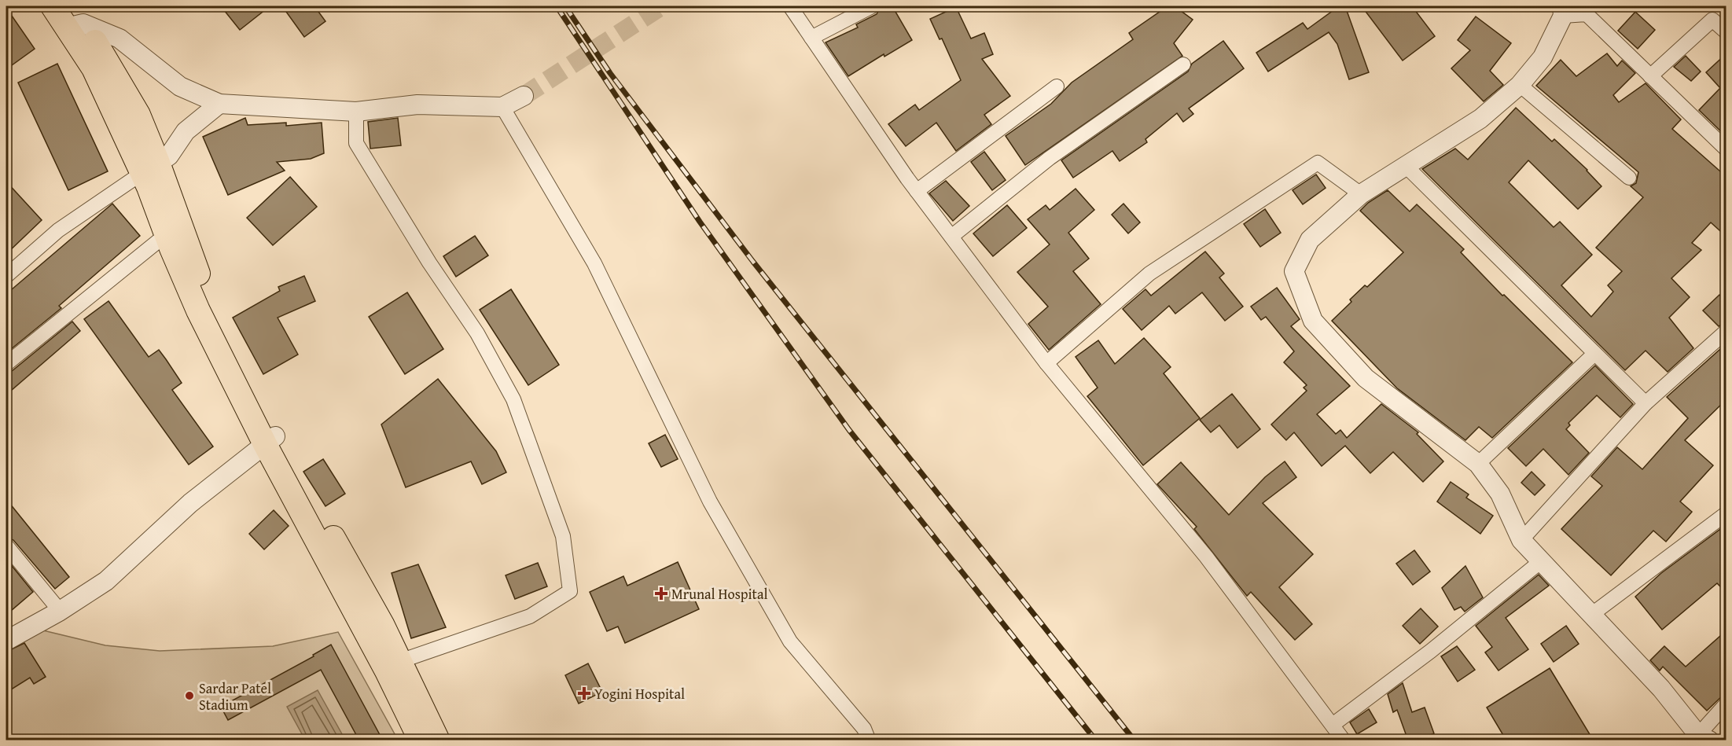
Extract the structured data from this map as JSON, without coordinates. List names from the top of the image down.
{
  "places": {
    "health": ["Mrunal Hospital", "Yogini Hospital"],
    "other": ["Sardar Patel Stadium"]
  }
}
